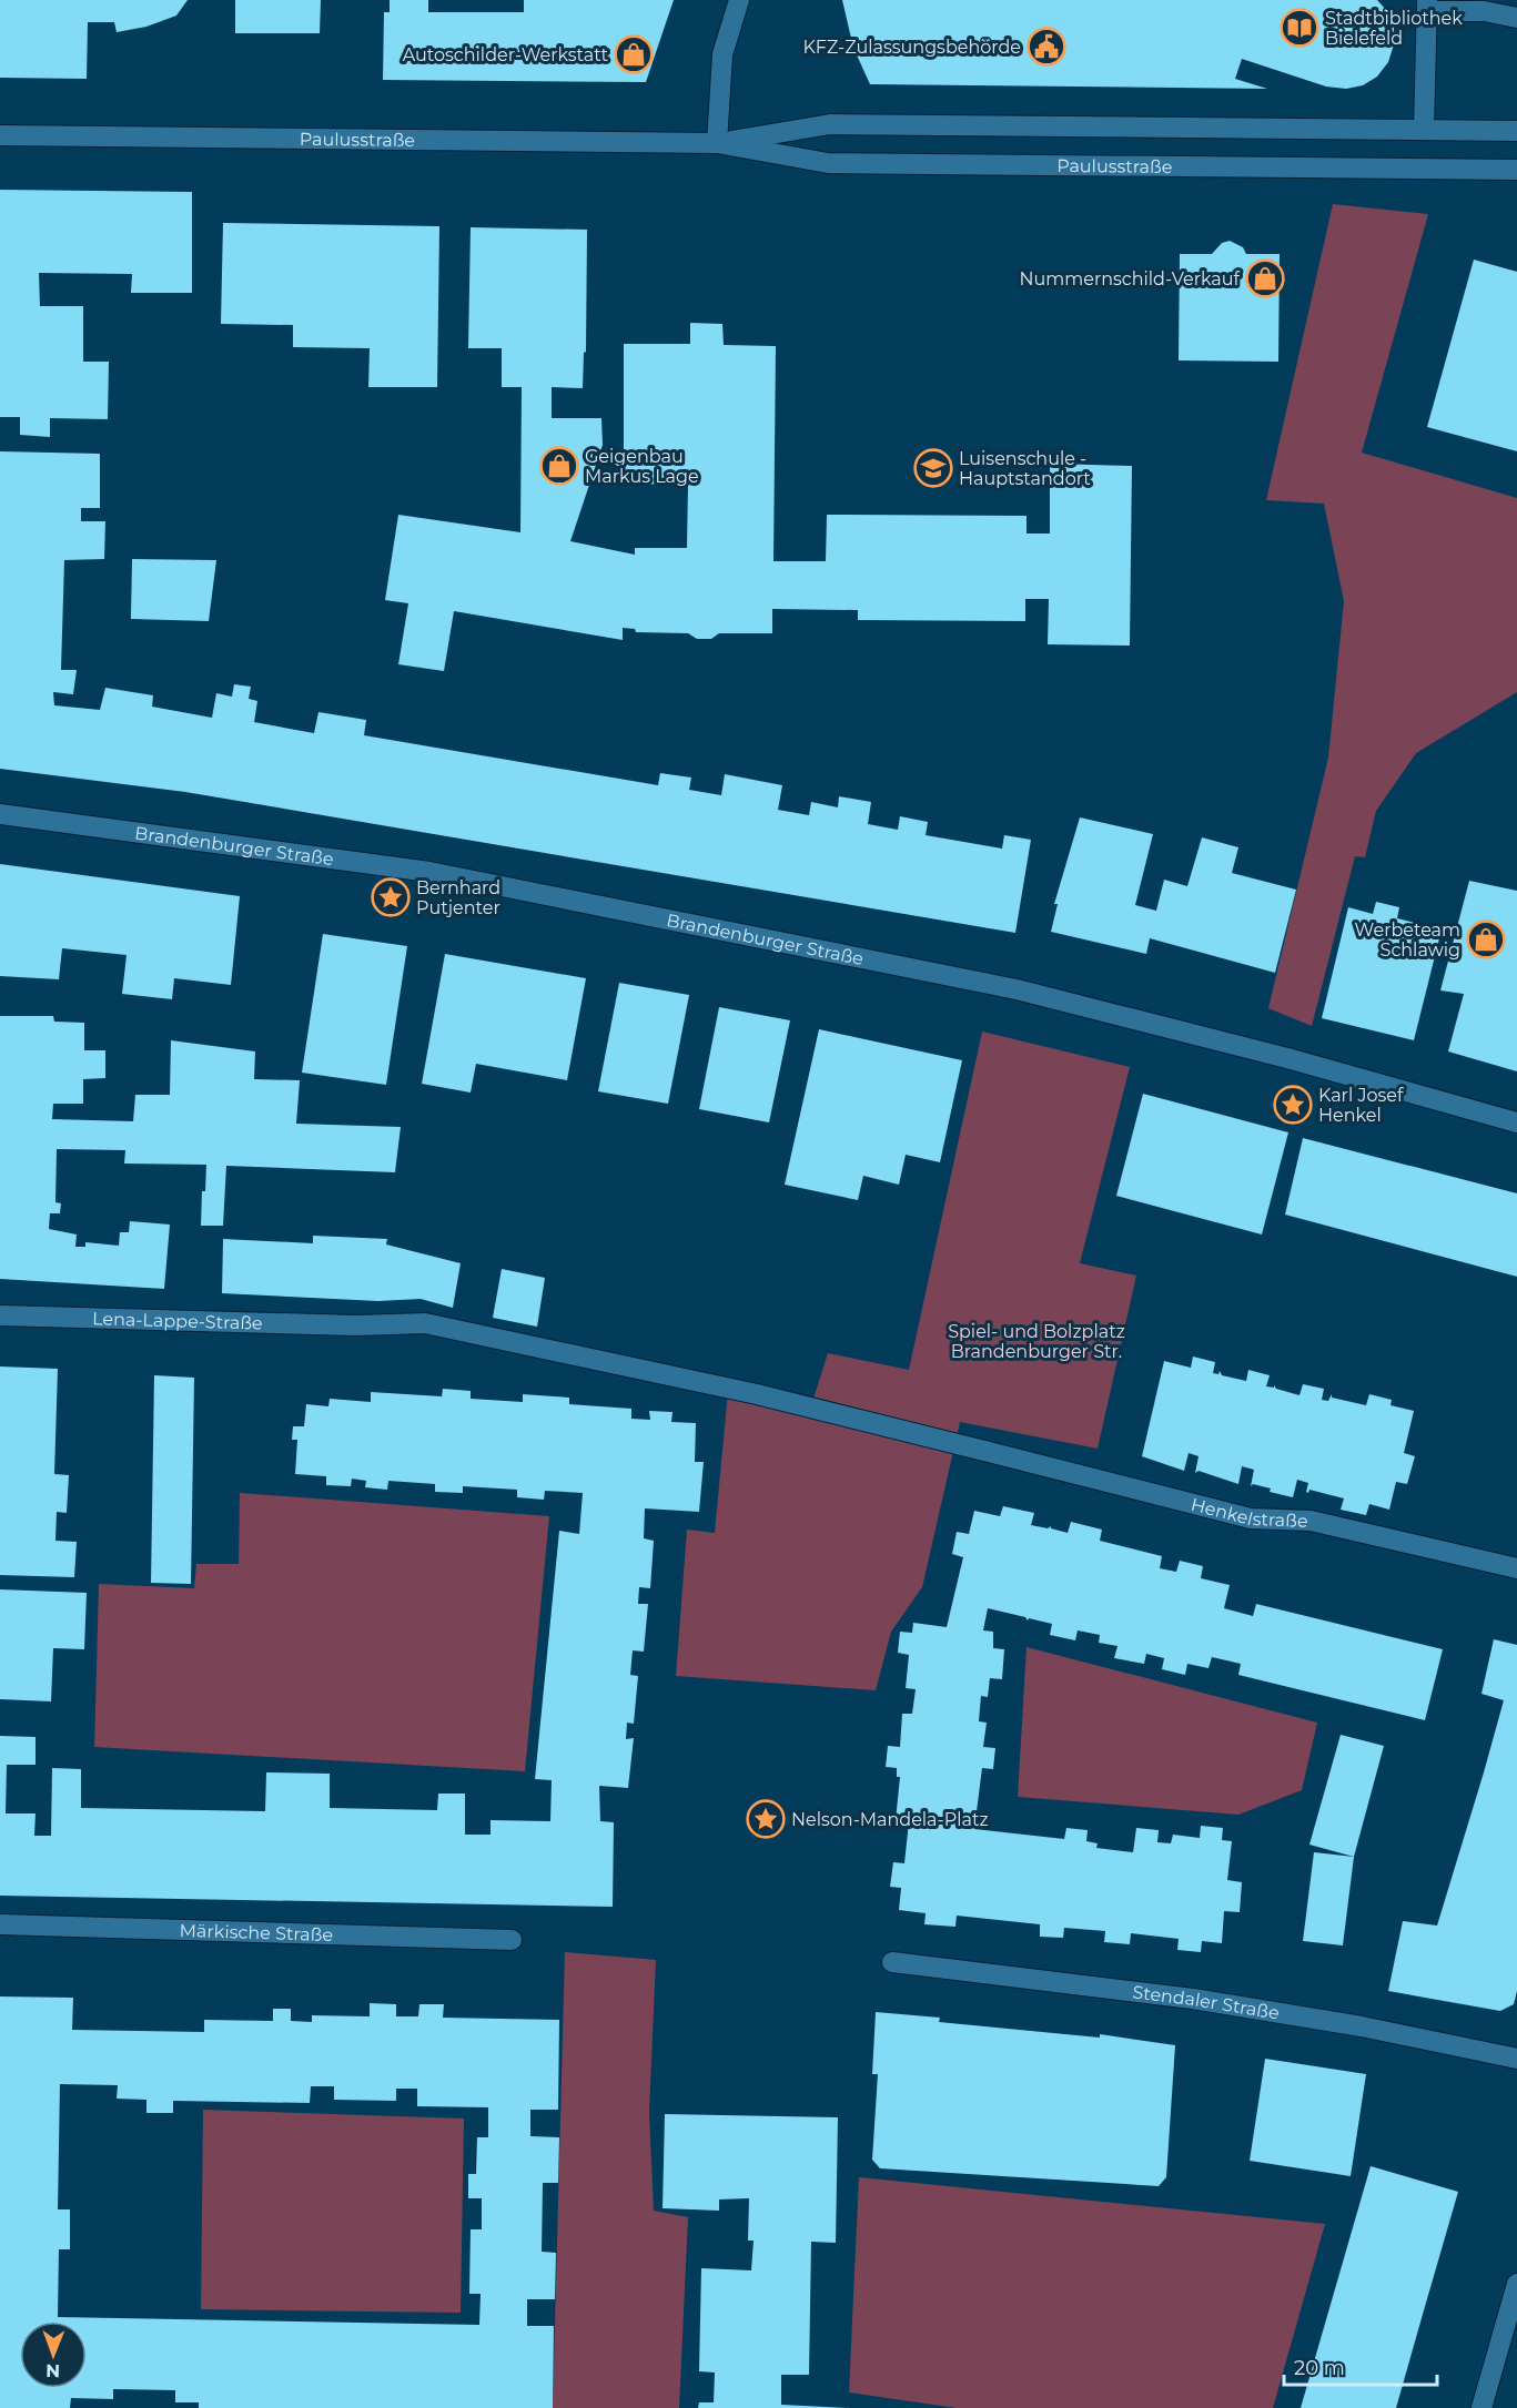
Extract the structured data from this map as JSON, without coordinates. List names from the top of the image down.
{
  "streets": {
    "street": [
      "Paulusstraße",
      "Brandenburger Straße",
      "Lena-Lappe-Straße",
      "Henkelstraße",
      "Märkische Straße",
      "Stendaler Straße"
    ]
  },
  "crossings": [
    ["Lena-Lappe-Straße", "Henkelstraße"]
  ],
  "parks": ["Spiel- und Bolzplatz Brandenburger Str."],
  "places": {
    "library": ["Stadtbibliothek Bielefeld"],
    "public building": ["KFZ-Zulassungsbehörde"],
    "shop": [
      "Autoschilder-Werkstatt",
      "Nummernschild-Verkauf",
      "Geigenbau Markus Lage",
      "Werbeteam Schlawig"
    ],
    "school or university": ["Luisenschule - Hauptstandort"],
    "place": ["Bernhard Putjenter", "Karl Josef Henkel", "Nelson-Mandela-Platz"]
  },
  "scale_bar": "20 m",
  "north": "bottom"
}
